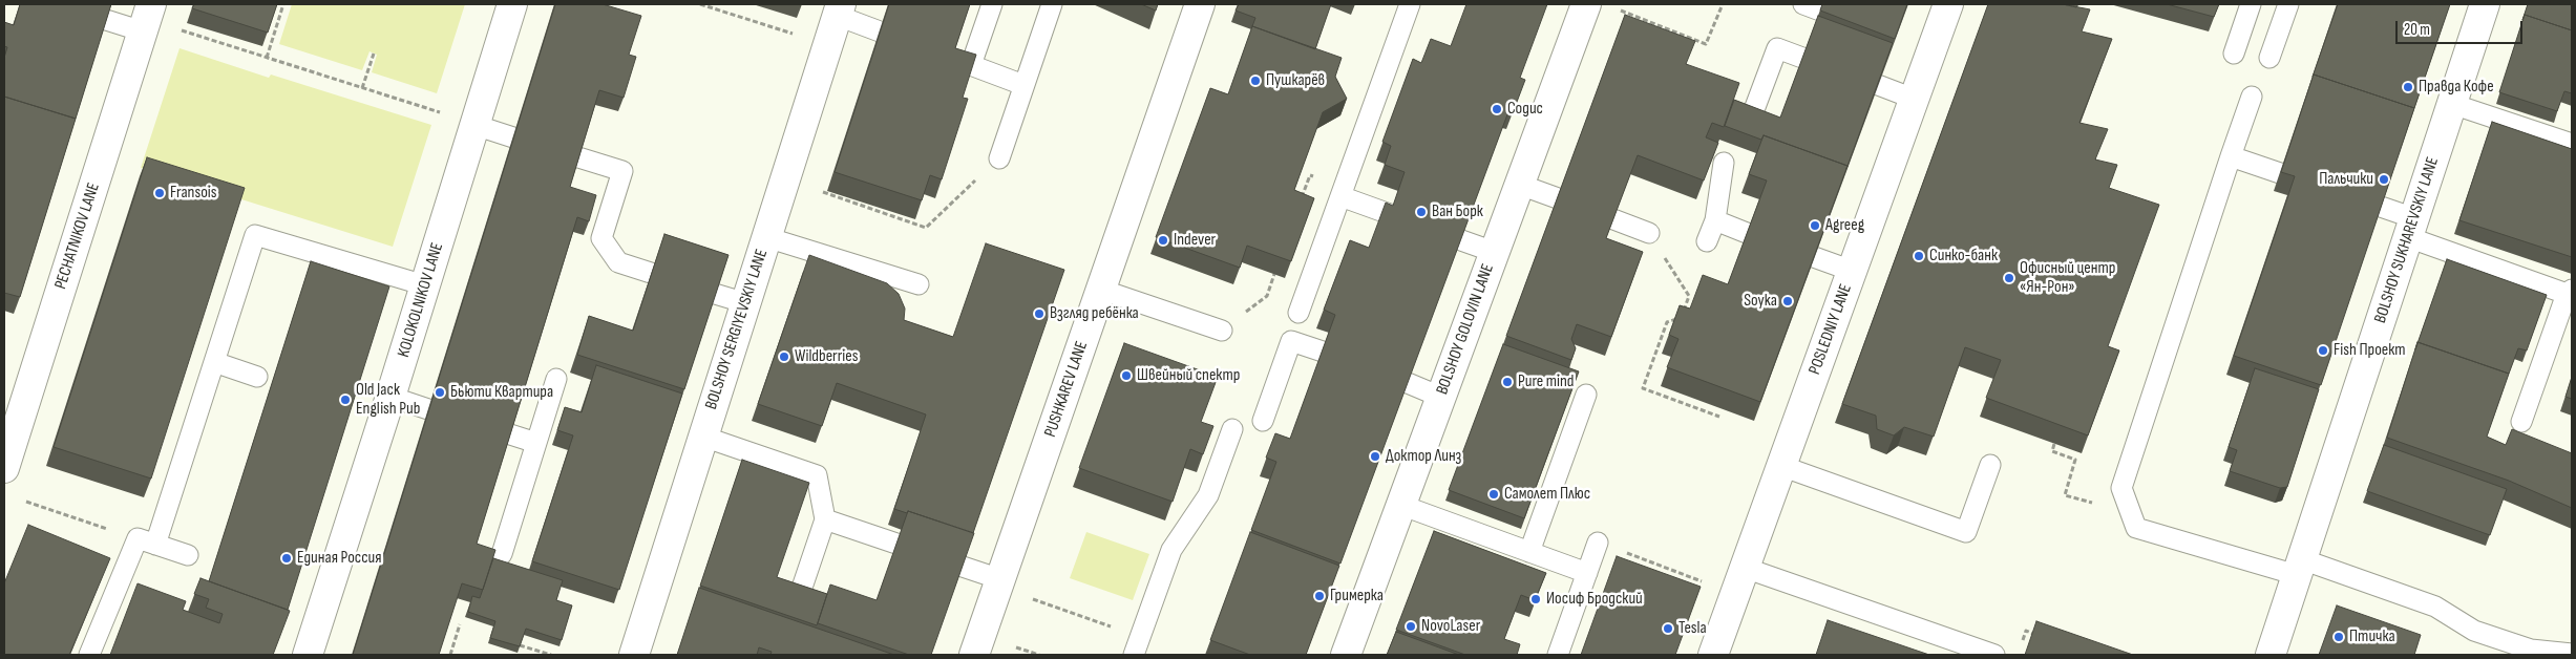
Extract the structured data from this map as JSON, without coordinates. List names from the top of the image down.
{
  "streets": {
    "street": [
      "PECHATNIKOV LANE",
      "BOLSHOY SUKHAREVSKIY LANE",
      "KOLOKOLNIKOV LANE",
      "BOLSHOY SERGIYEVSKIY LANE",
      "BOLSHOY GOLOVIN LANE",
      "POSLEDNIY LANE",
      "PUSHKAREV LANE"
    ]
  },
  "places": [
    "Пушкарёв",
    "Правда Кофе",
    "Содис",
    "Пальчики",
    "Fransois",
    "Ван Борк",
    "Agreeg",
    "Indever",
    "Синко-банк",
    "Офисный центр «Ян-Рон»",
    "Soyka",
    "Взгляд ребёнка",
    "Fish Проект",
    "Wildberries",
    "Швейный спектр",
    "Pure mind",
    "Бьюти Квартира",
    "Old Jack English Pub",
    "Доктор Линз",
    "Самолет Плюс",
    "Единая Россия",
    "Гримерка",
    "Иосиф Бродский",
    "NovoLaser",
    "Tesla",
    "Птичка"
  ],
  "scale_bar": "20 m"
}
